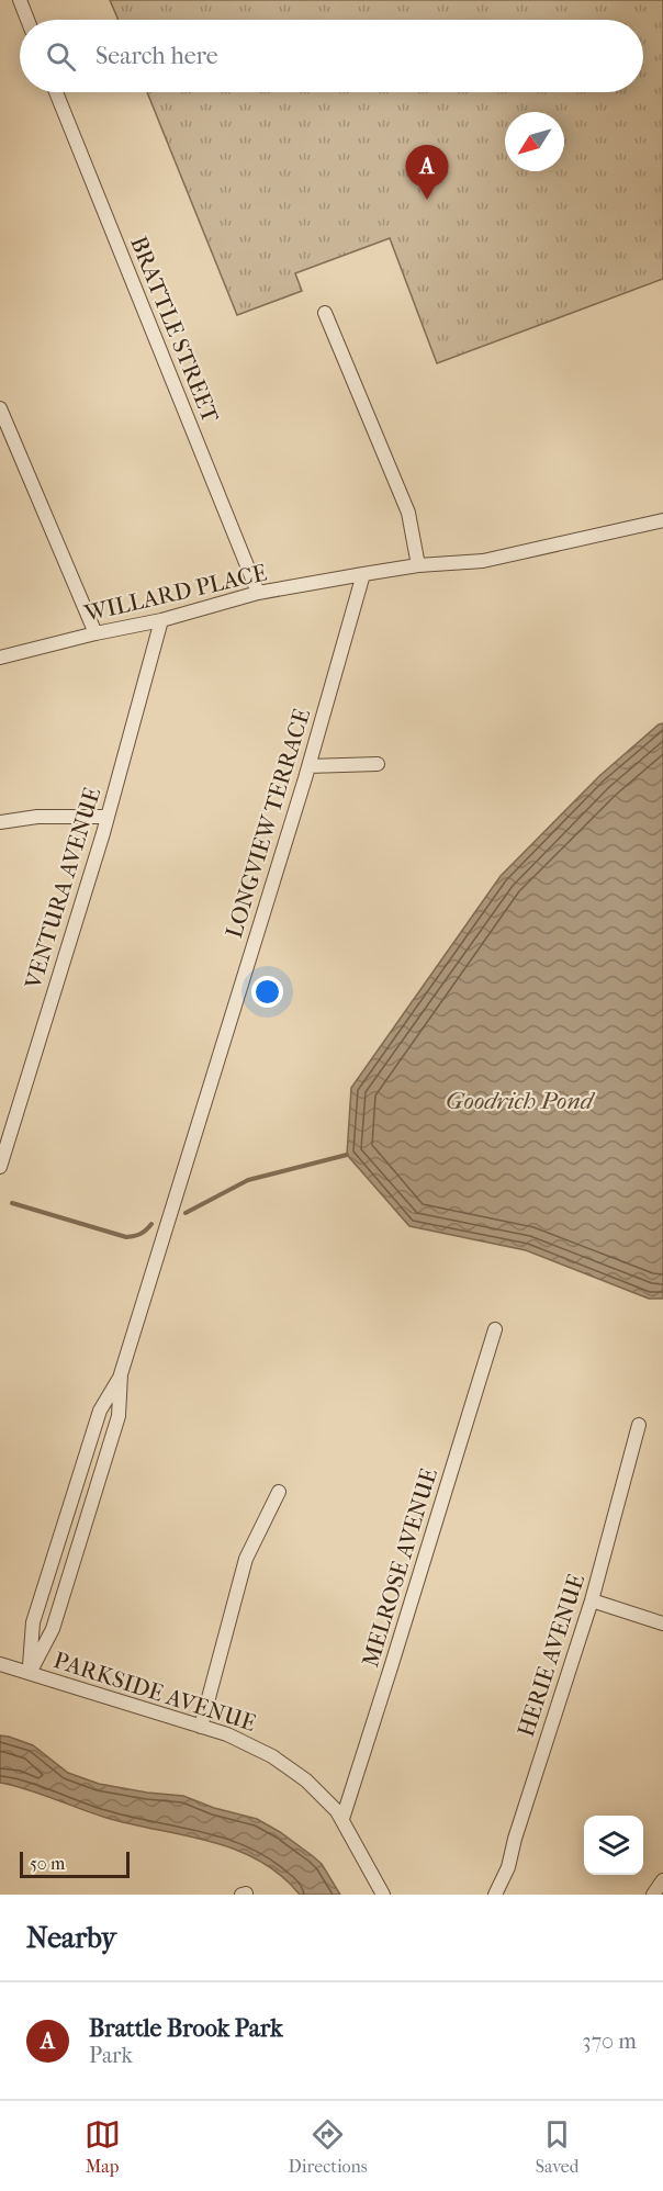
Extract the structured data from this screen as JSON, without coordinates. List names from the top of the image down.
{
  "streets": {
    "street": [
      "BRATTLE STREET",
      "WILLARD PLACE",
      "LONGVIEW TERRACE",
      "VENTURA AVENUE",
      "MELROSE AVENUE",
      "HERIE AVENUE",
      "PARKSIDE AVENUE"
    ]
  },
  "crossings": [
    ["BRATTLE STREET", "WILLARD PLACE"],
    ["WILLARD PLACE", "LONGVIEW TERRACE"],
    ["WILLARD PLACE", "VENTURA AVENUE"],
    ["LONGVIEW TERRACE", "PARKSIDE AVENUE"],
    ["MELROSE AVENUE", "PARKSIDE AVENUE"]
  ],
  "water": ["Goodrich Pond"],
  "scale_bar": "50 m",
  "north": "bottom left",
  "page": {
    "search": "Search here",
    "pins": "A",
    "scale": "50 m",
    "heading": "Nearby",
    "list": [
      {
        "mark": "A",
        "name": "Brattle Brook Park",
        "note": "Park",
        "value": "370 m"
      }
    ],
    "nav": ["Map", "Directions", "Saved"]
  }
}
